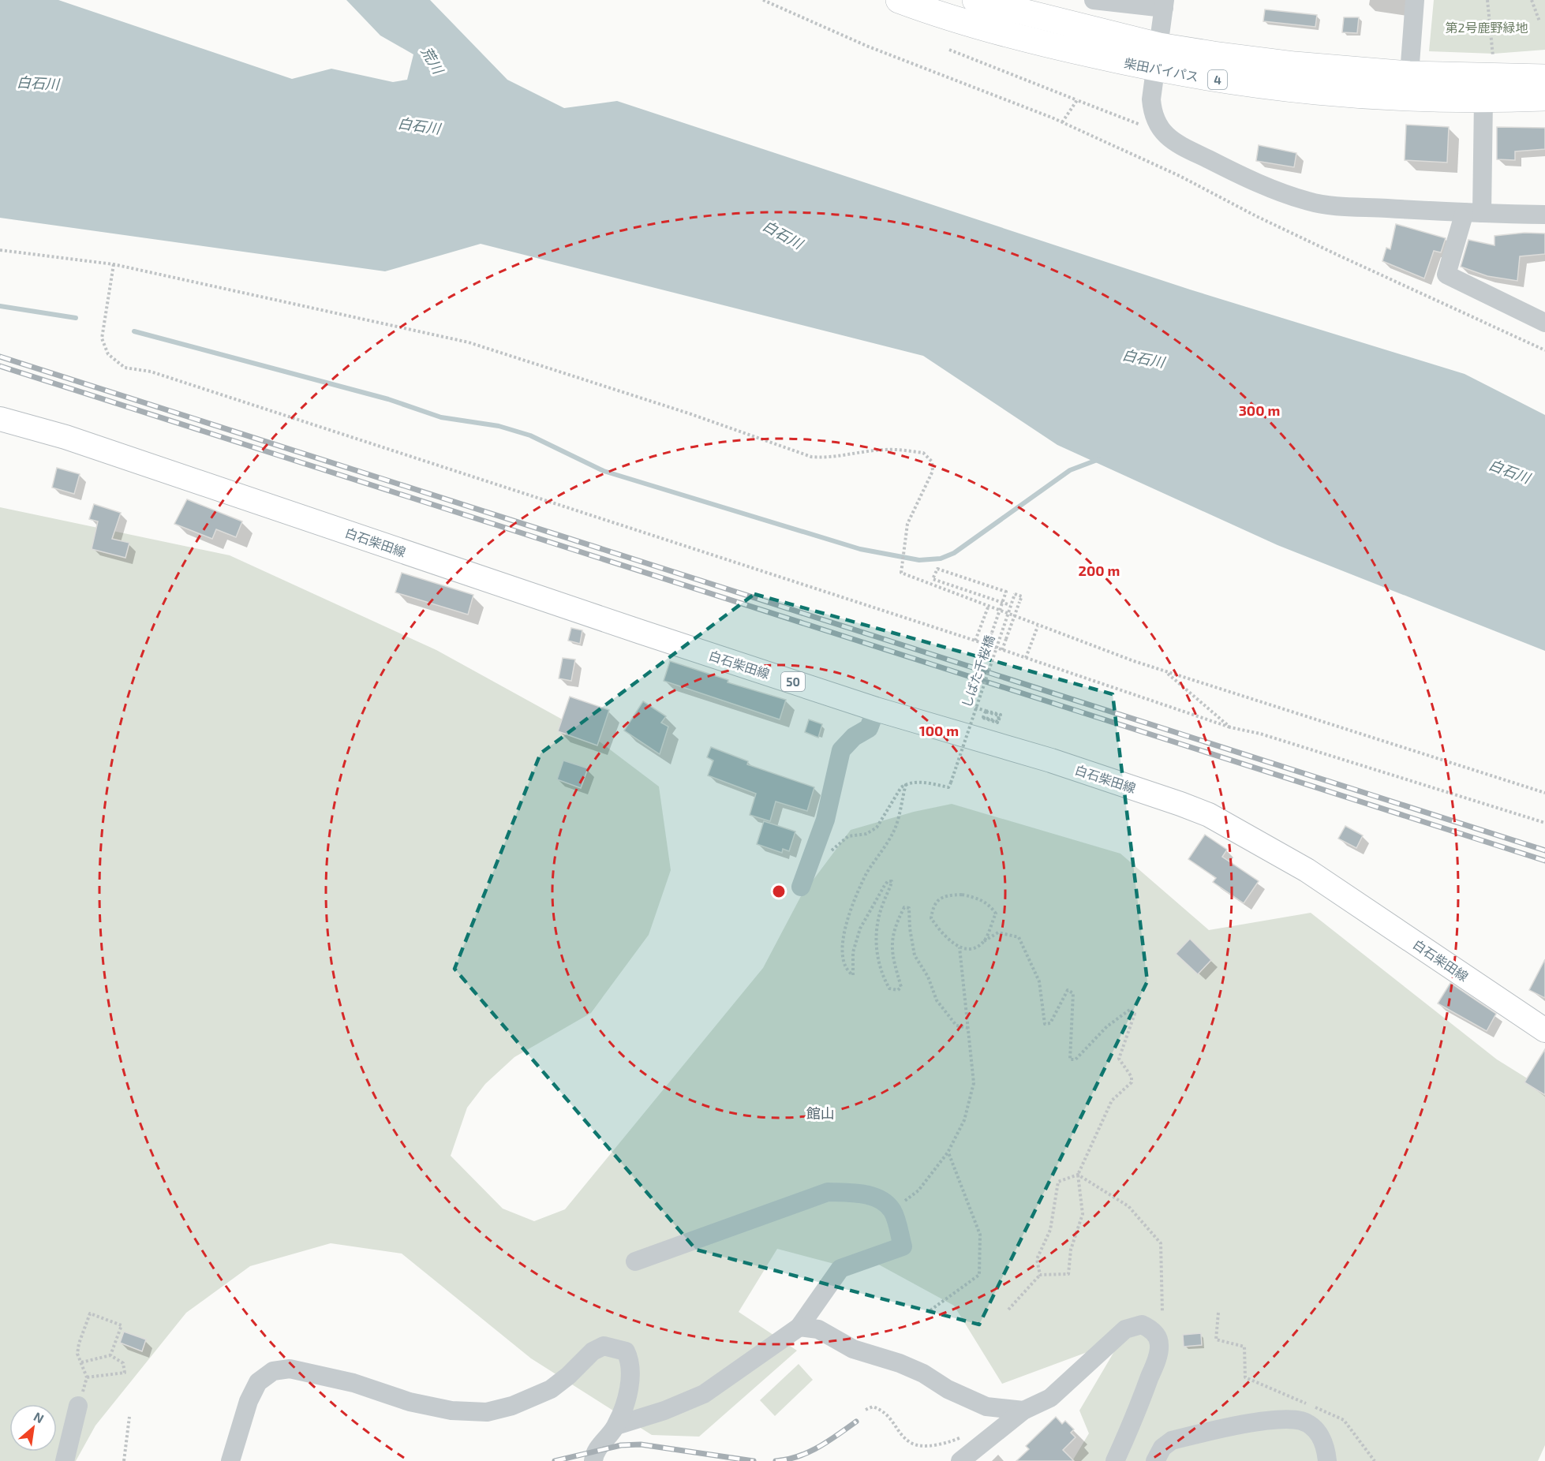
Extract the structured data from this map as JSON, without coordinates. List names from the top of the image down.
{
  "streets": {
    "highway": ["柴田バイパス", "4"],
    "main road": ["白石柴田線", "50"],
    "path": ["しばた千桜橋"]
  },
  "districts": ["館山"],
  "water": ["荒川", "白石川"],
  "parks": ["第2号鹿野緑地"],
  "north": "top right",
  "rings": ["300 m", "200 m", "100 m"]
}
